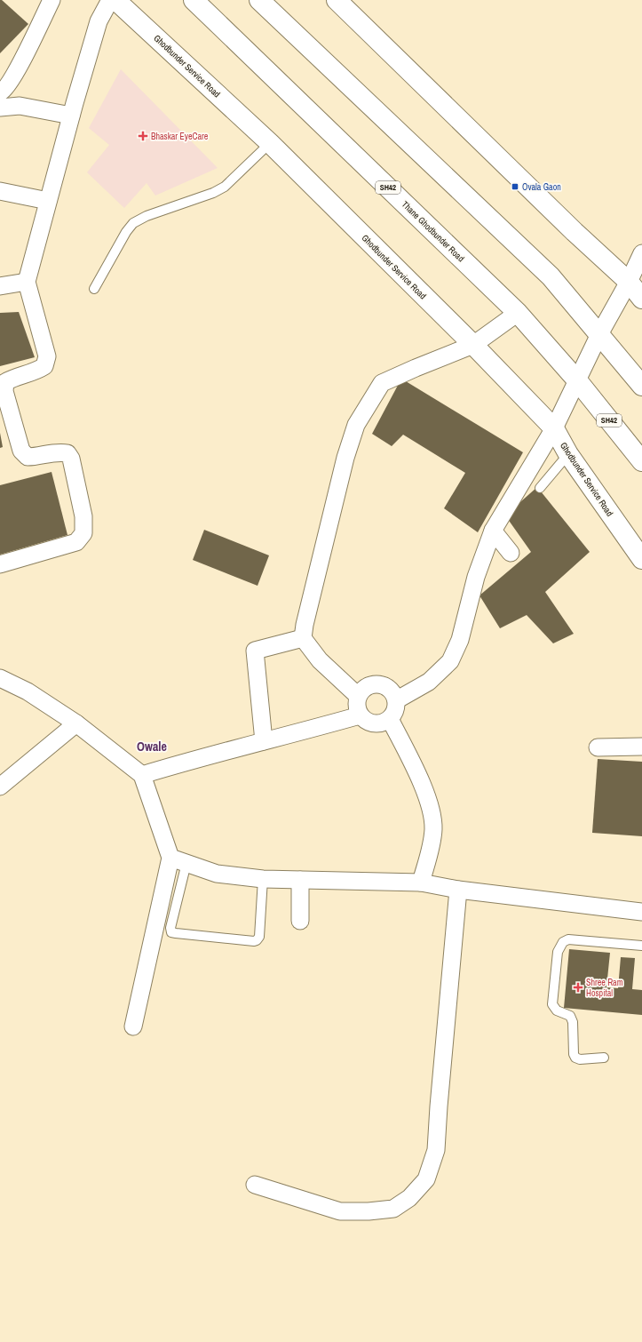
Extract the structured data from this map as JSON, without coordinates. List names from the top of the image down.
{
  "streets": {
    "street": ["Ghodbunder Service Road", "SH42", "Thane Ghodbunder Road"]
  },
  "districts": ["Owale"],
  "places": {
    "health": ["Bhaskar EyeCare", "Shree Ram Hospital"],
    "transit": ["Ovala Gaon"]
  }
}
